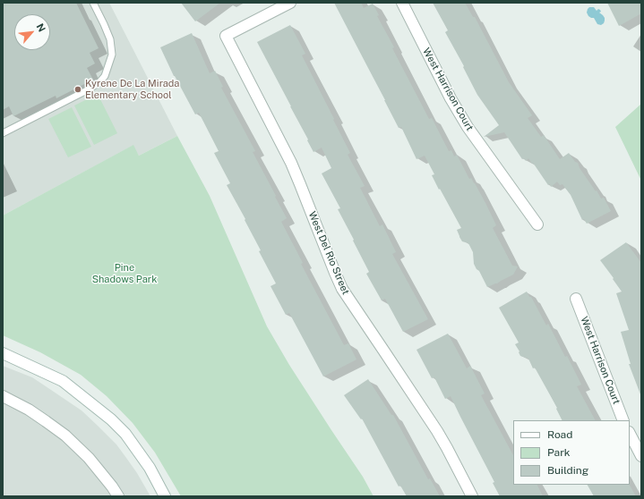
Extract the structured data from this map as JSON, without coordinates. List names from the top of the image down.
{
  "streets": {
    "street": ["West Harrison Court", "West Del Rio Street"]
  },
  "parks": ["Pine Shadows Park"],
  "places": ["Kyrene De La Mirada Elementary School"],
  "legend": ["Road", "Park", "Building"],
  "north": "top right"
}
